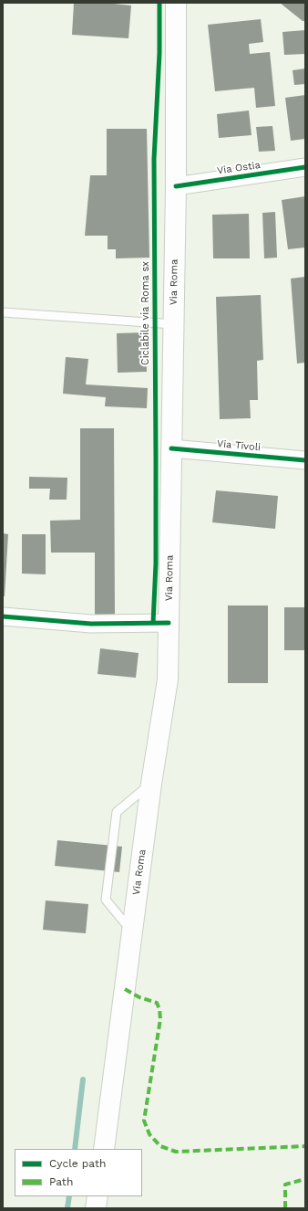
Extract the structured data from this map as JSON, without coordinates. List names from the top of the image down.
{
  "streets": {
    "main road": ["Via Roma"],
    "street": ["Via Ostia", "Via Tivoli"],
    "cycle path": ["Ciclabile via Roma sx"]
  },
  "crossings": [
    ["Via Ostia", "Via Roma"],
    ["Via Roma", "Via Tivoli"]
  ],
  "legend": ["Cycle path", "Path"]
}
